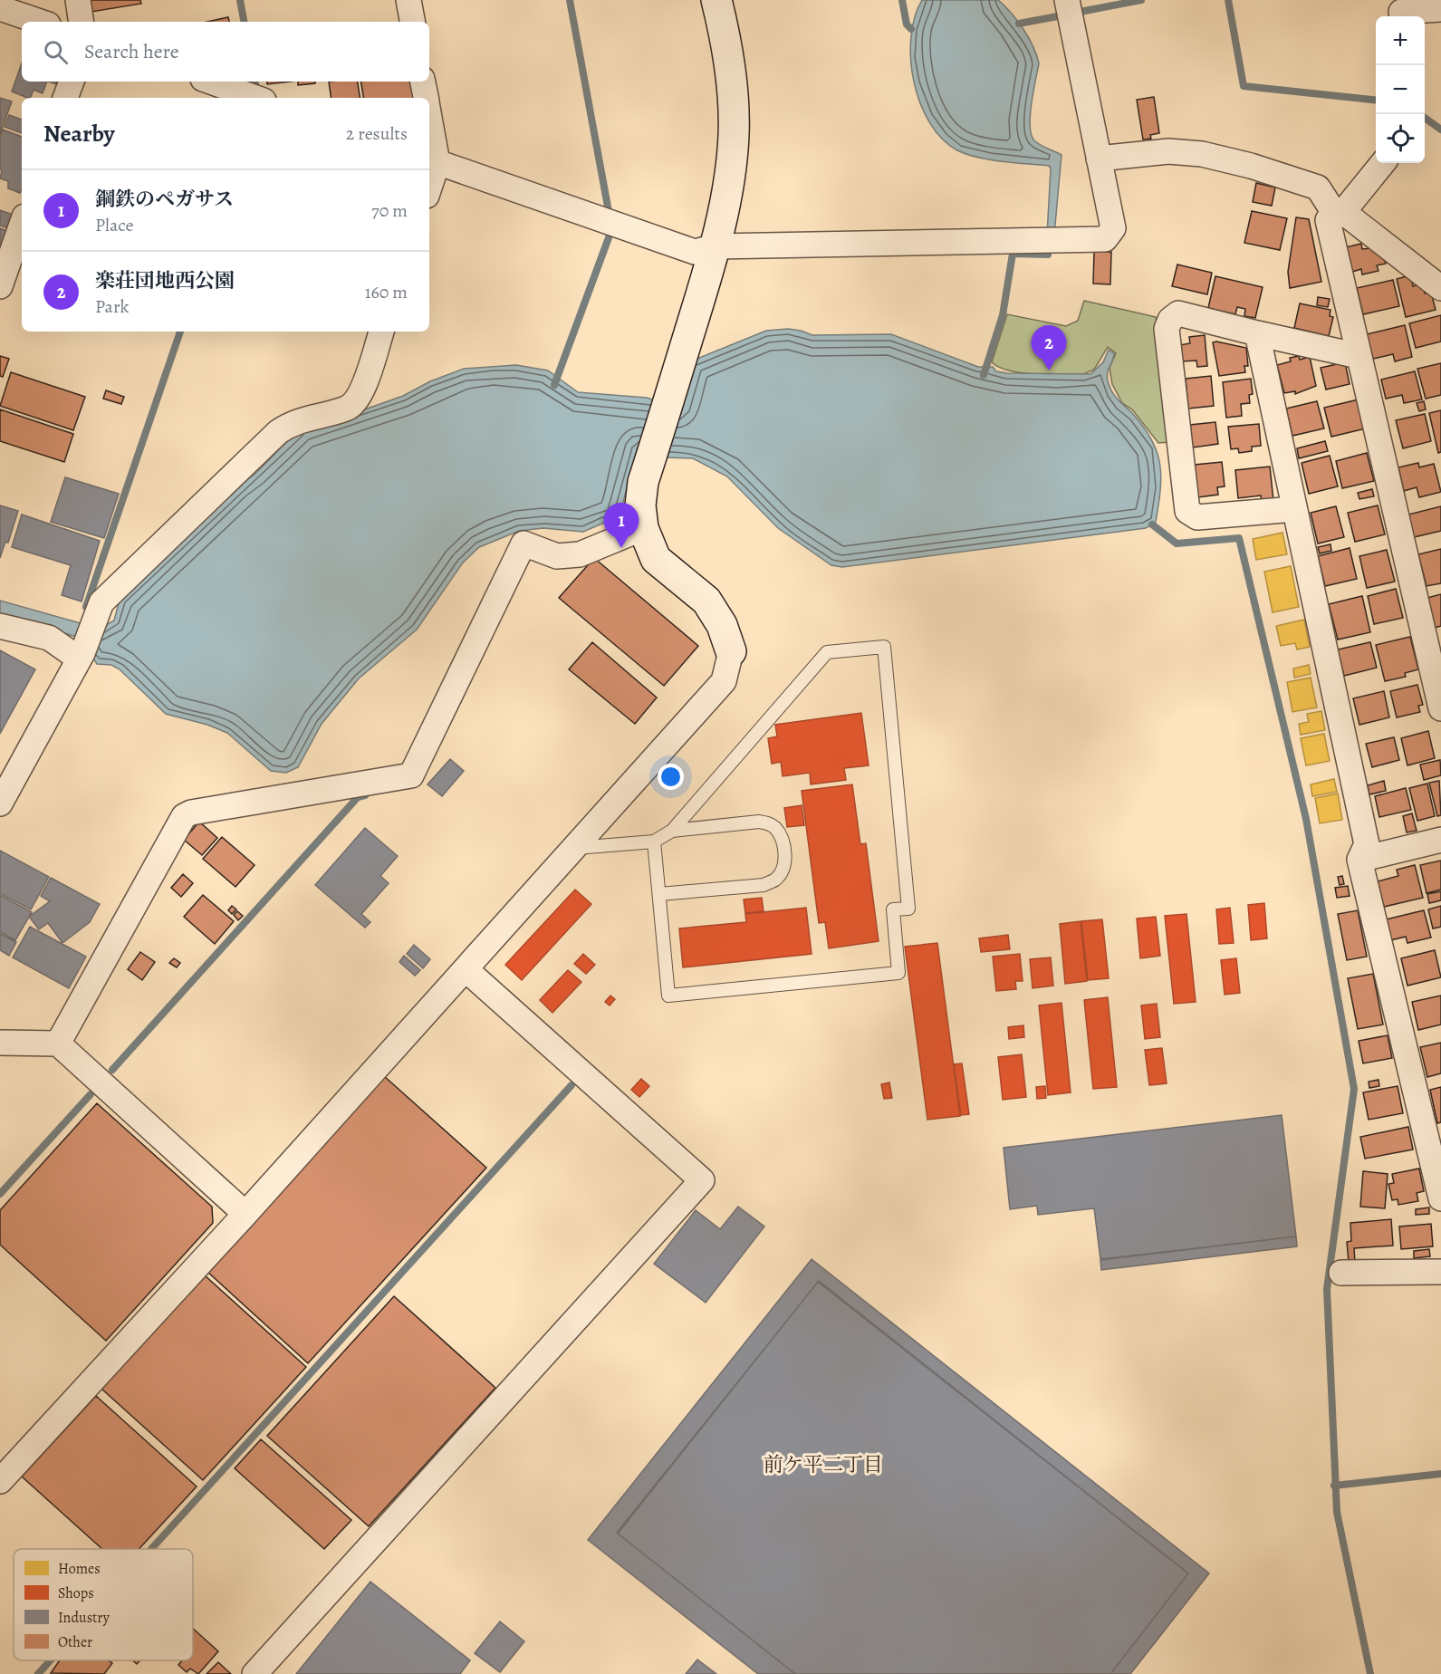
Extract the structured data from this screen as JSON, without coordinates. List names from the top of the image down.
{
  "districts": ["前ケ平二丁目"],
  "legend": [
    "Homes",
    "Shops",
    "Industry",
    "Other"
  ],
  "page": {
    "map_buttons": ["+", "−"],
    "search": "Search here",
    "heading": ["Nearby", "2 results"],
    "list": [
      {
        "mark": "1",
        "name": "鋼鉄のペガサス",
        "note": "Place",
        "value": "70 m"
      },
      {
        "mark": "2",
        "name": "楽荘団地西公園",
        "note": "Park",
        "value": "160 m"
      }
    ],
    "pins": ["2", "1"]
  }
}
